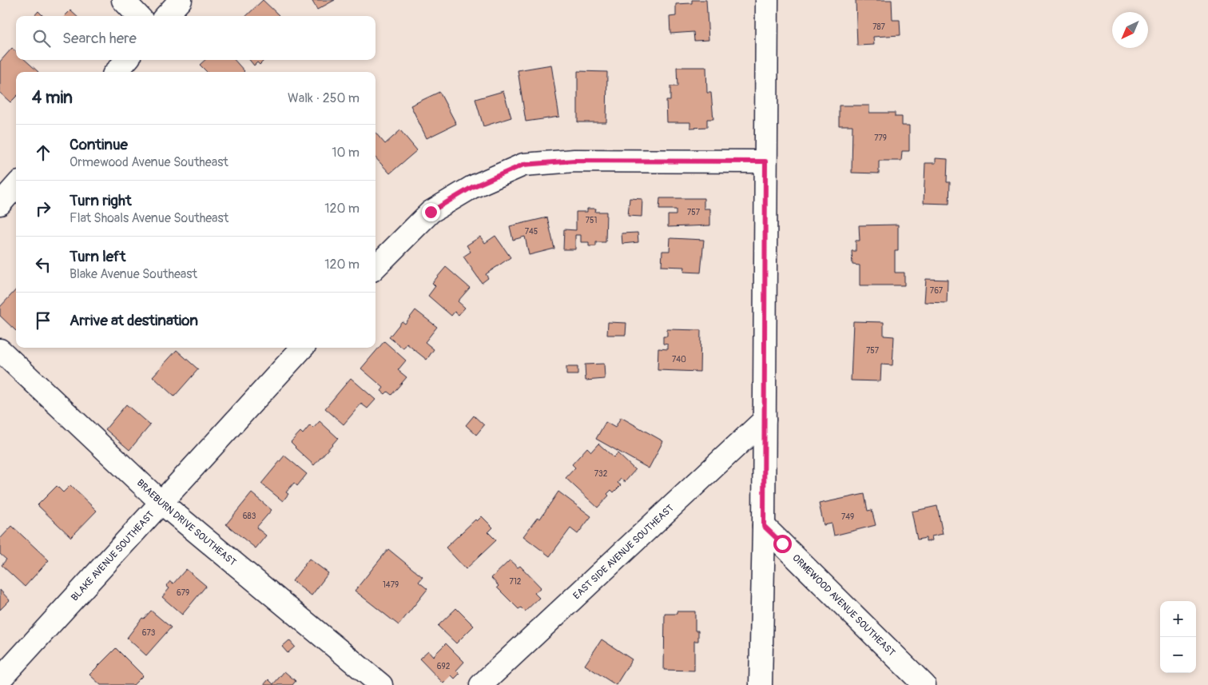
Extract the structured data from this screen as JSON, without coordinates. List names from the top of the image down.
{
  "streets": {
    "street": [
      "BRAEBURN DRIVE SOUTHEAST",
      "EAST SIDE AVENUE SOUTHEAST",
      "BLAKE AVENUE SOUTHEAST",
      "ORMEWOOD AVENUE SOUTHEAST"
    ]
  },
  "crossings": [
    ["BRAEBURN DRIVE SOUTHEAST", "BLAKE AVENUE SOUTHEAST"]
  ],
  "house_numbers": [
    "787",
    "779",
    "757",
    "751",
    "745",
    "767",
    "757",
    "740",
    "732",
    "683",
    "749",
    "712",
    "1479",
    "679",
    "673",
    "692"
  ],
  "north": "bottom left",
  "page": {
    "search": "Search here",
    "heading": ["4 min", "Walk · 250 m"],
    "list": [
      ["Continue", "Ormewood Avenue Southeast", "10 m"],
      ["Turn right", "Flat Shoals Avenue Southeast", "120 m"],
      ["Turn left", "Blake Avenue Southeast", "120 m"],
      "Arrive at destination"
    ],
    "map_buttons": ["+", "−"]
  }
}
